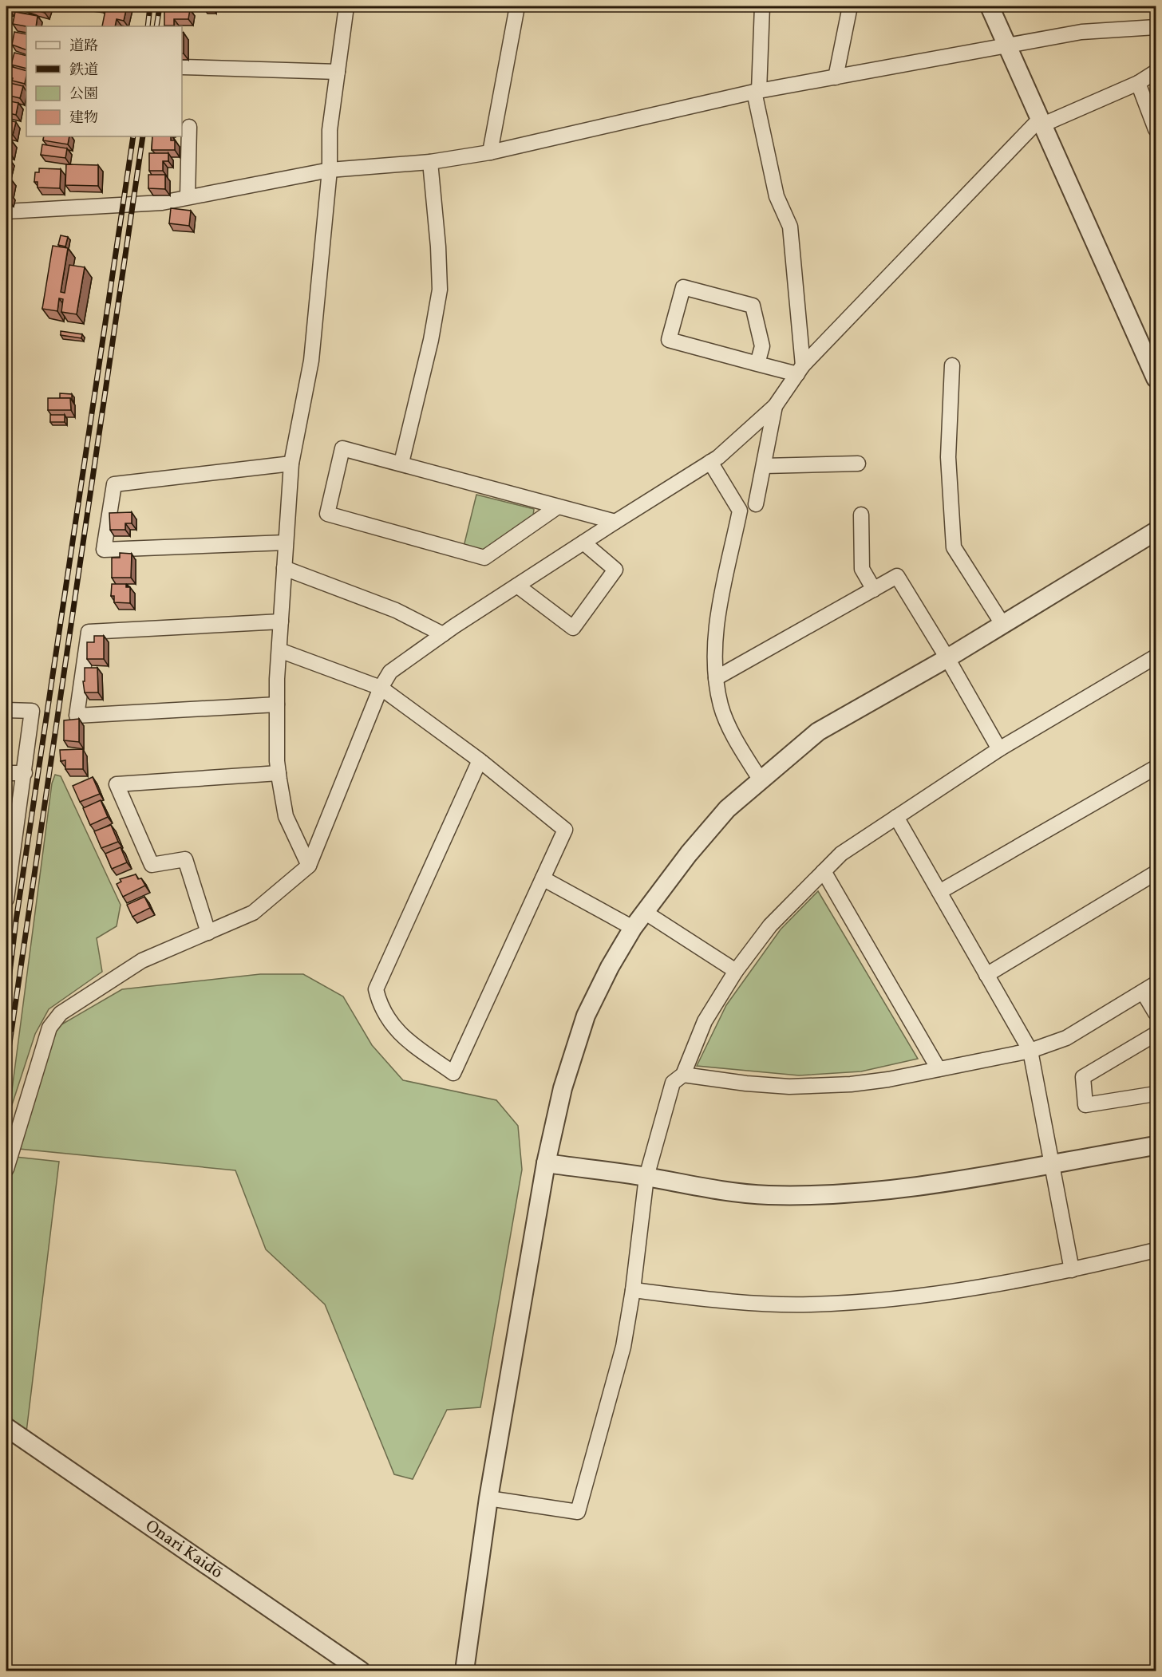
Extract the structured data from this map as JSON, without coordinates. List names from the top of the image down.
{
  "streets": {
    "street": ["Onari Kaidō"]
  },
  "legend": [
    "道路",
    "鉄道",
    "公園",
    "建物"
  ]
}
